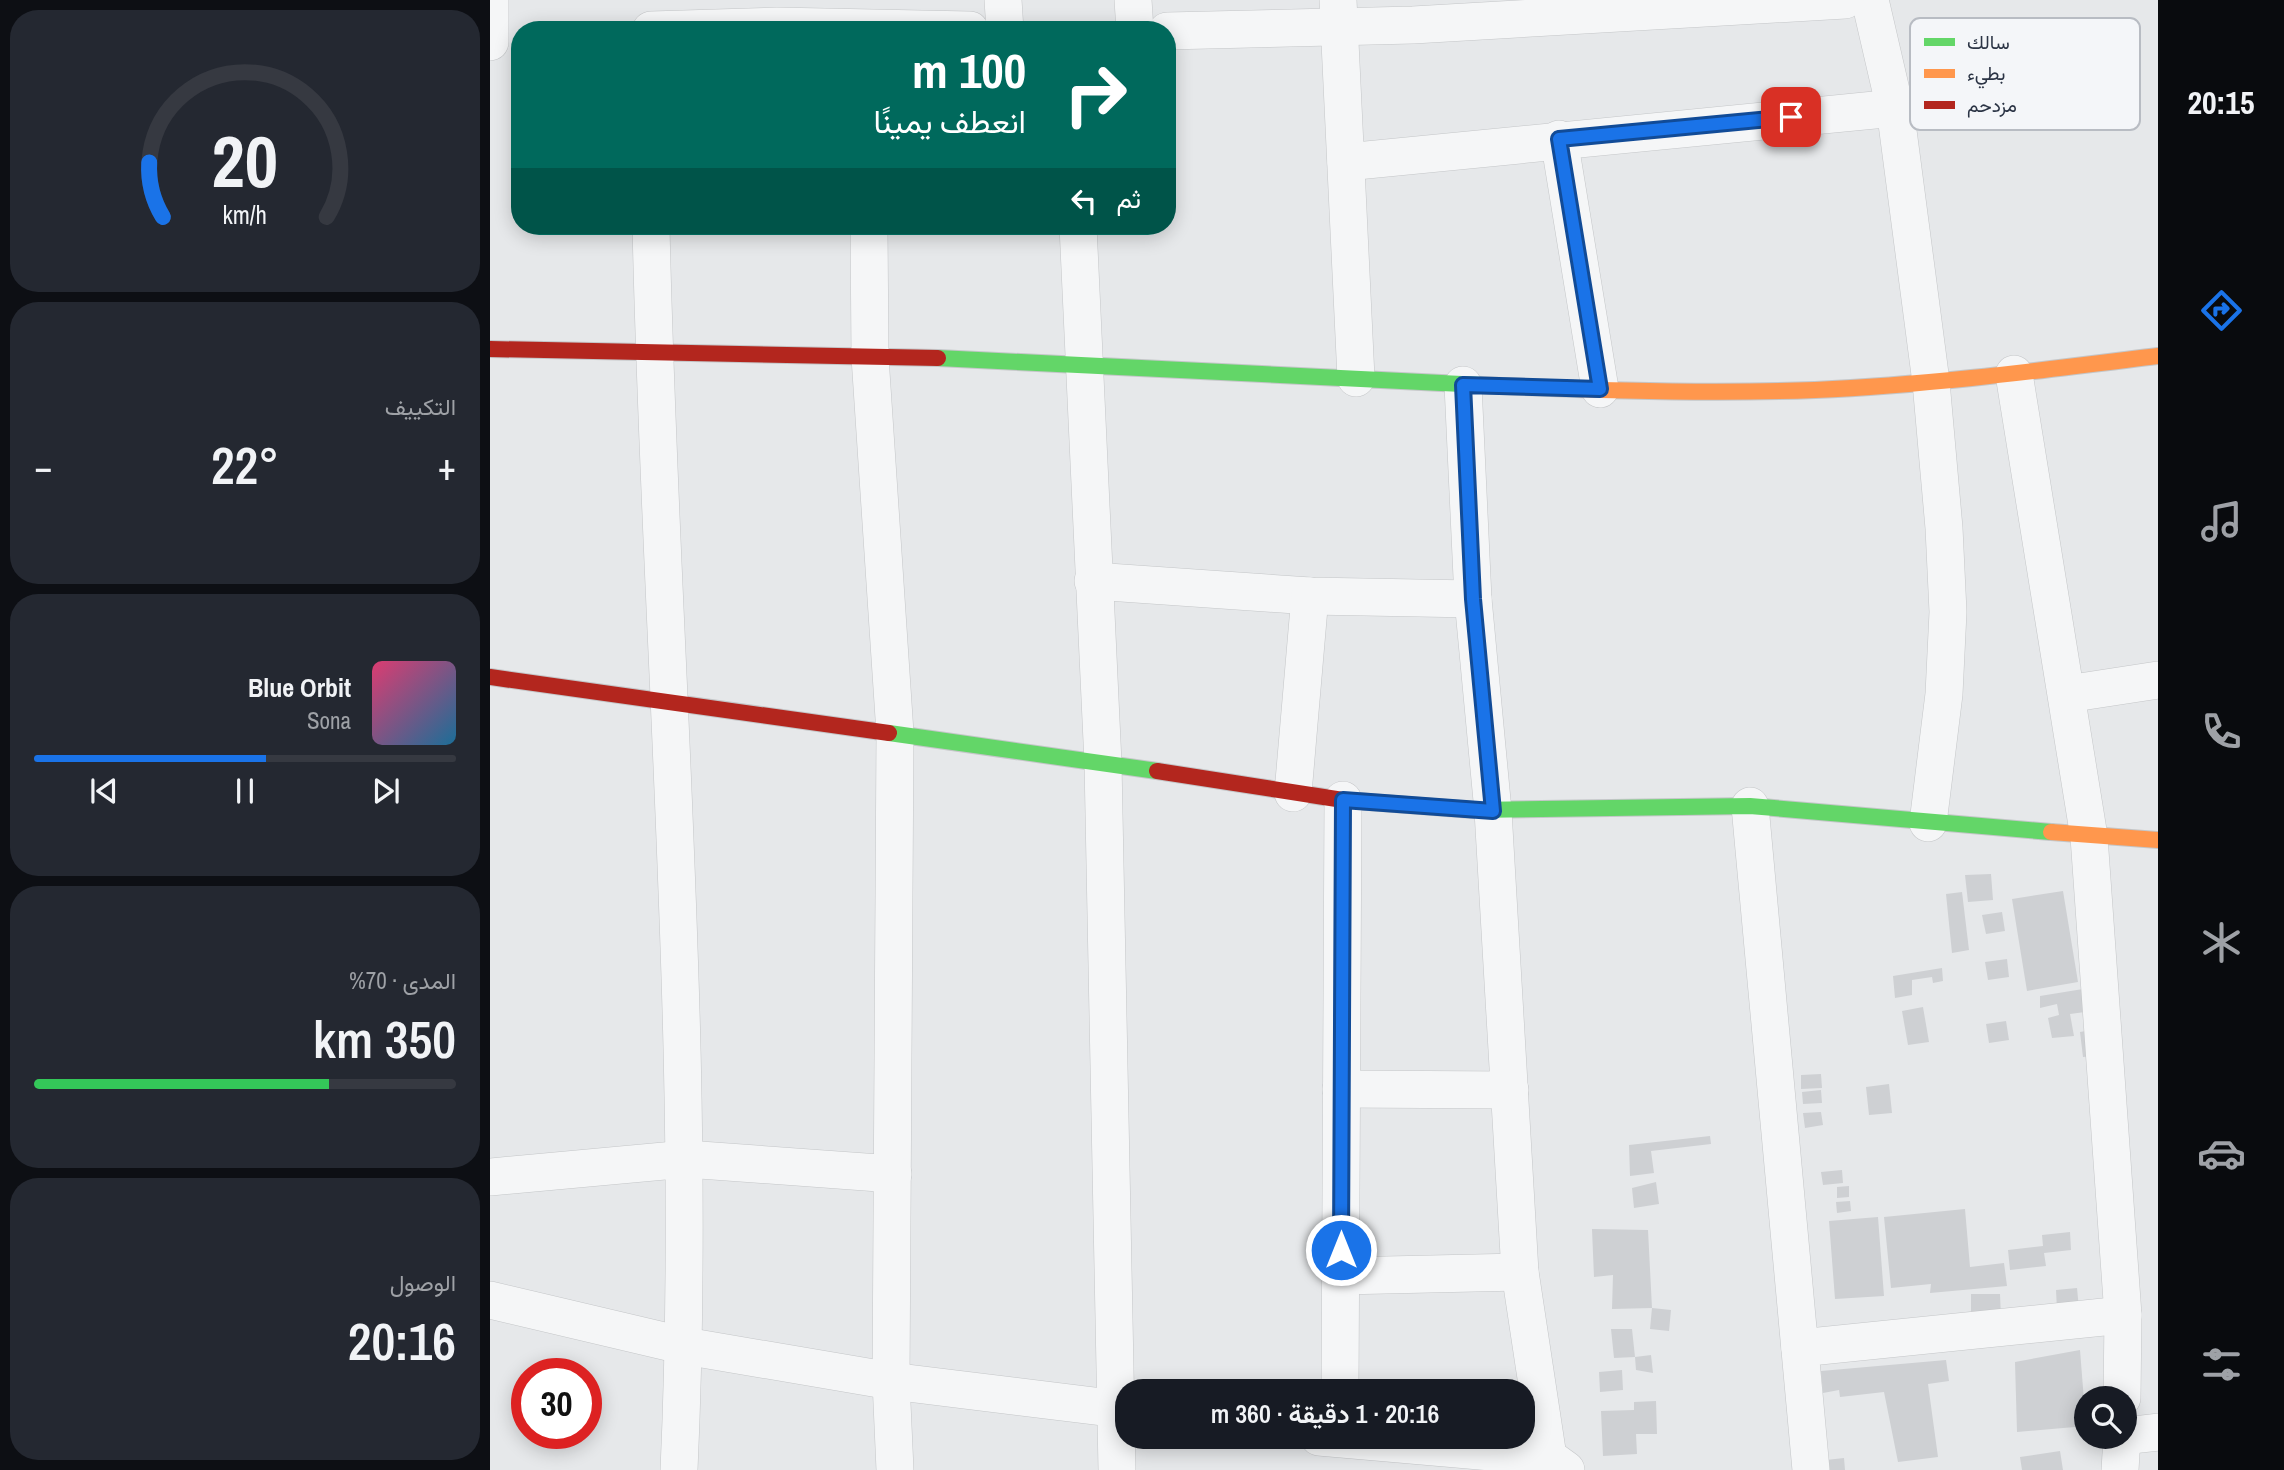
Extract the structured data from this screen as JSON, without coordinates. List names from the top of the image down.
{
  "legend": ["سالك", "بطيء", "مزدحم"],
  "page": {
    "tabs": "20:15",
    "turn": ["100 m", "انعطف يمينًا"],
    "then": "ثم",
    "tile": [
      "التكييف",
      ["المدى · 70%", "350 km"],
      ["الوصول", "20:16"]
    ],
    "heat": ["−", "22°", "+"],
    "song": ["Blue Orbit", "Sona"],
    "limit": "30",
    "trip": "20:16 · 1 دقيقة · 360 m",
    "gauge": ["20", "km/h"]
  }
}
